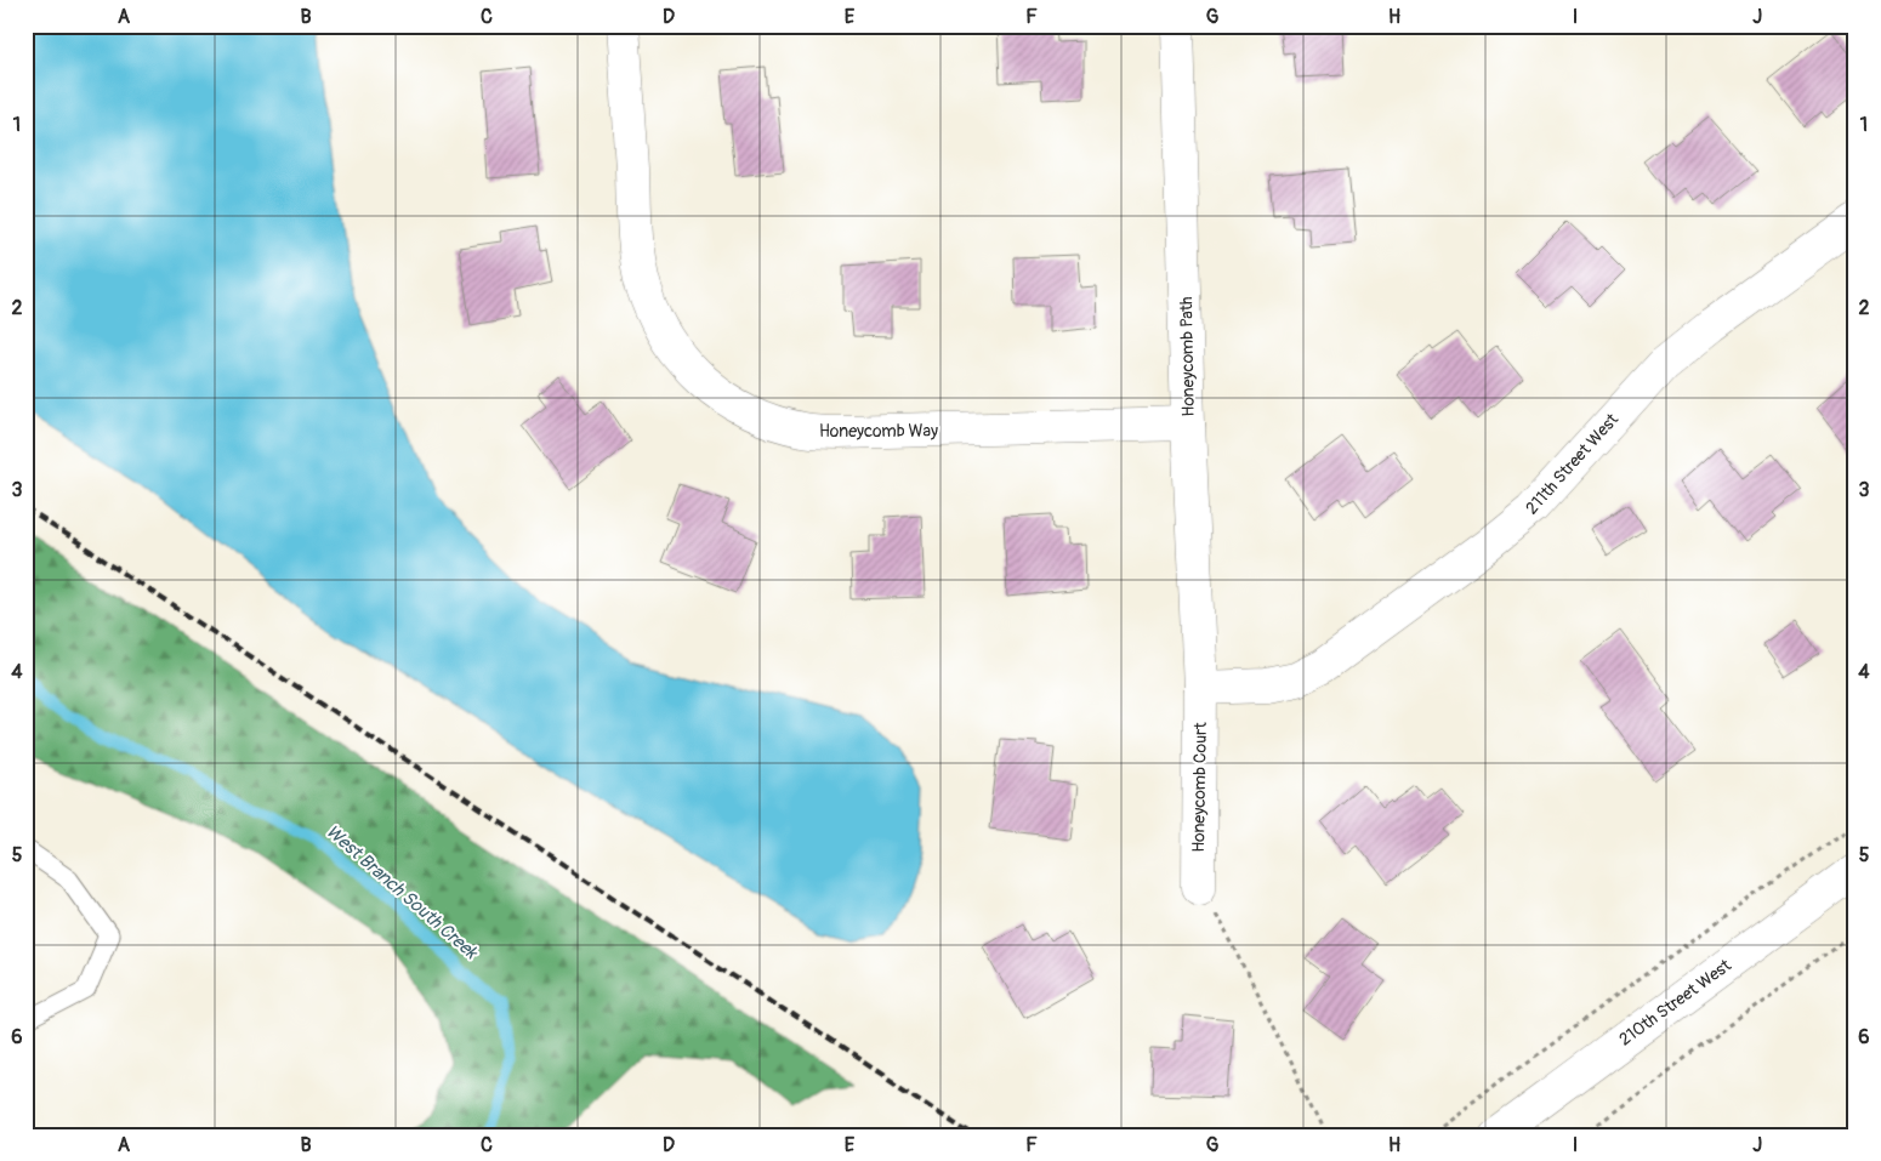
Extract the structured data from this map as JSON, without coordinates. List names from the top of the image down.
{
  "streets": {
    "street": [
      "Honeycomb Path",
      "Honeycomb Way",
      "211th Street West",
      "Honeycomb Court",
      "210th Street West"
    ]
  },
  "crossings": [
    ["Honeycomb Path", "Honeycomb Way"],
    ["Honeycomb Path", "211th Street West"],
    ["Honeycomb Path", "Honeycomb Court"],
    ["211th Street West", "Honeycomb Court"]
  ],
  "water": ["West Branch South Creek"],
  "grid": {
    "columns": [
      "A",
      "B",
      "C",
      "D",
      "E",
      "F",
      "G",
      "H",
      "I",
      "J"
    ],
    "rows": [
      "1",
      "2",
      "3",
      "4",
      "5",
      "6"
    ]
  }
}
